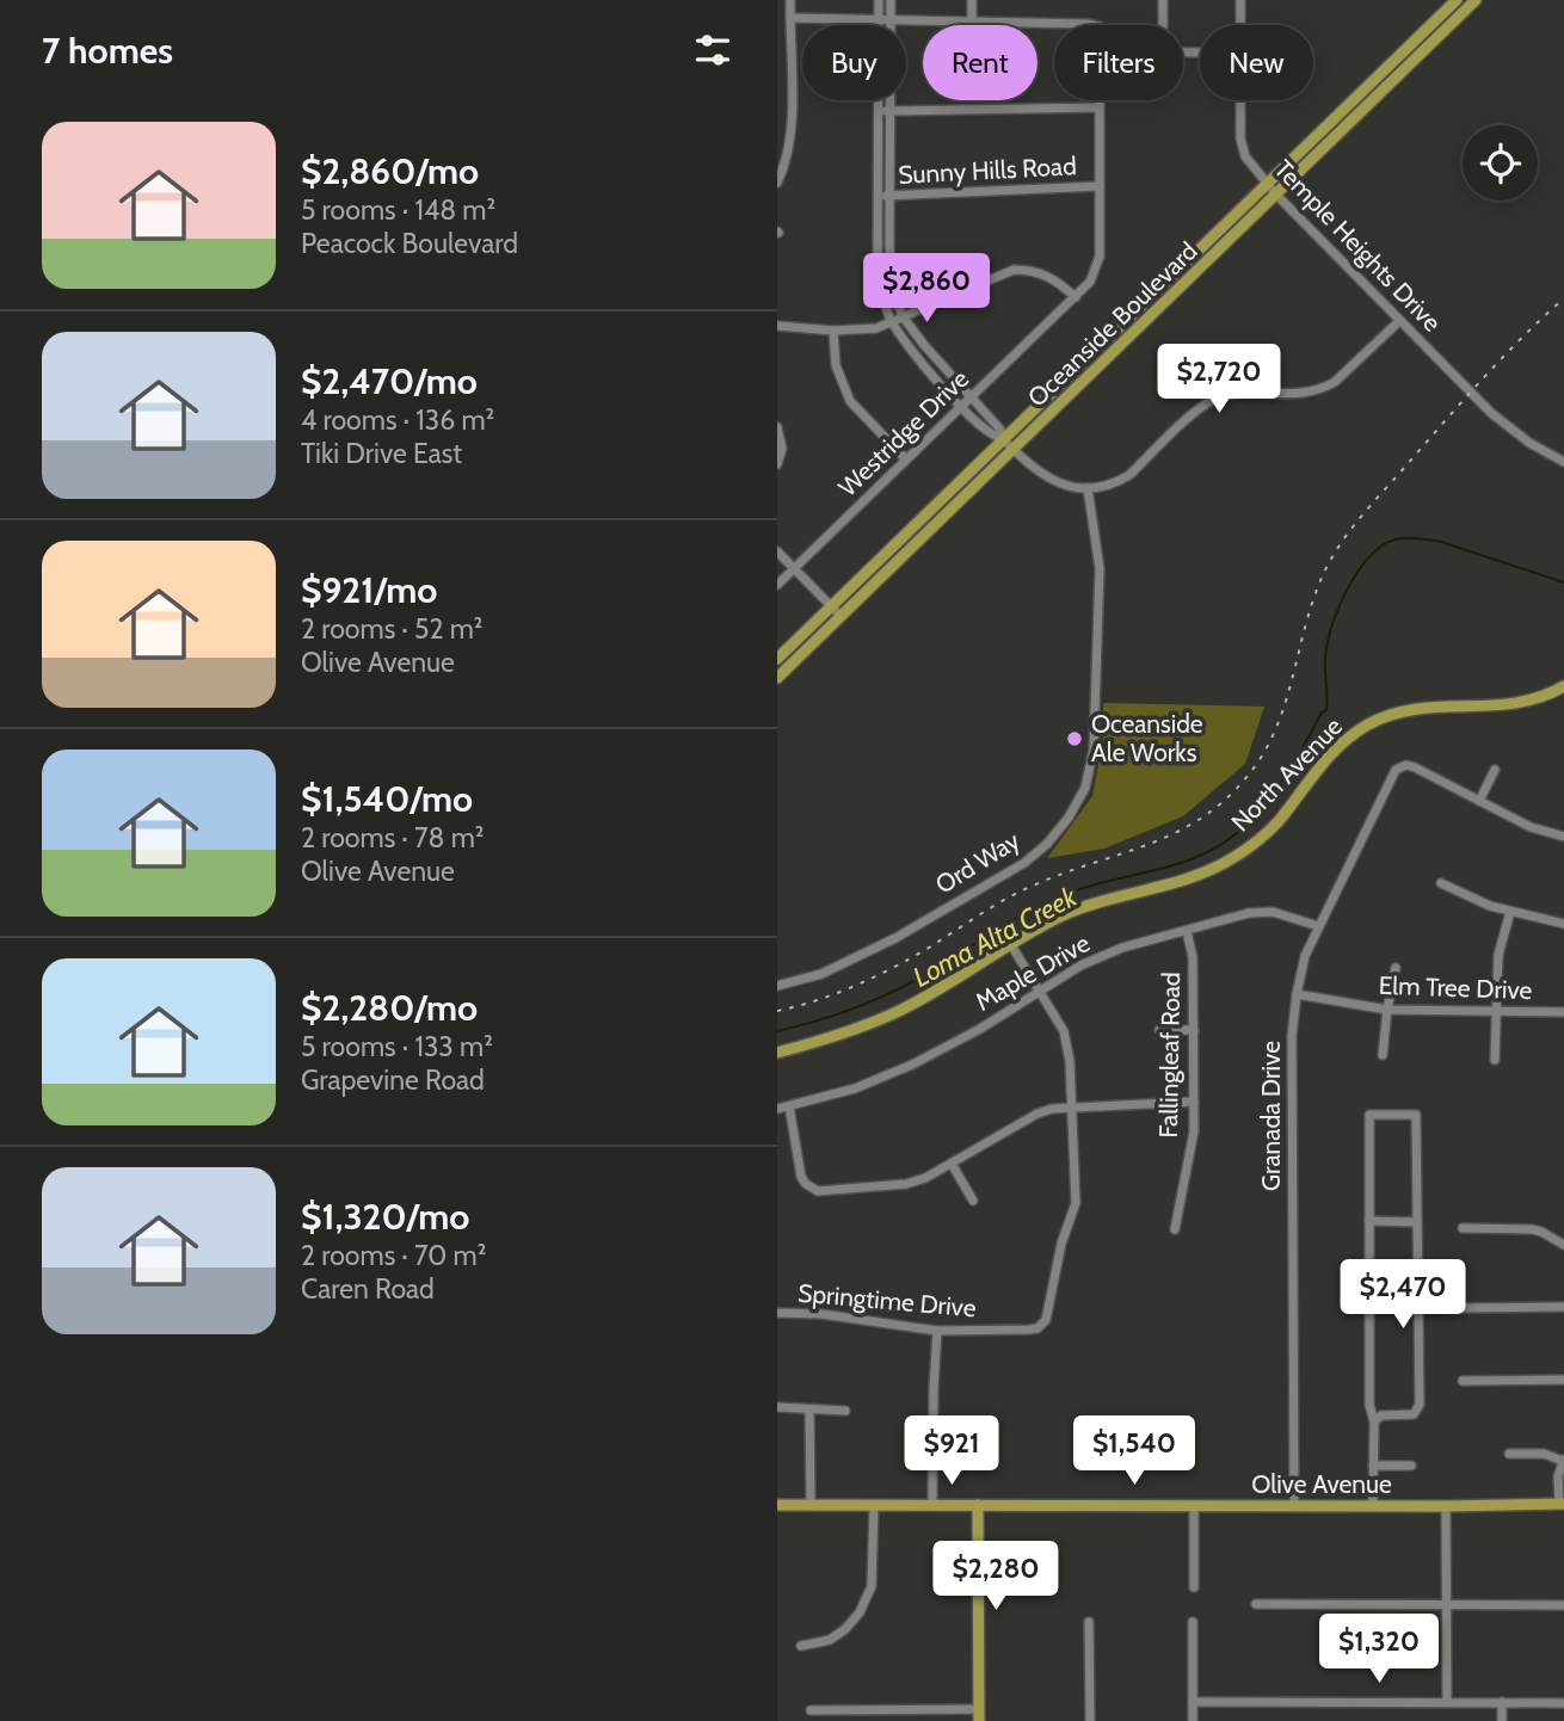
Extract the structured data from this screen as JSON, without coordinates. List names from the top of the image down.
{
  "streets": {
    "main road": ["Oceanside Boulevard", "North Avenue", "Olive Avenue"],
    "street": [
      "Sunny Hills Road",
      "Temple Heights Drive",
      "Westridge Drive",
      "Ord Way",
      "Maple Drive",
      "Elm Tree Drive",
      "Fallingleaf Road",
      "Granada Drive",
      "Springtime Drive"
    ]
  },
  "crossings": [
    ["Sunny Hills Road", "Westridge Drive"],
    ["Temple Heights Drive", "Oceanside Boulevard"],
    ["Maple Drive", "Fallingleaf Road"],
    ["Maple Drive", "Granada Drive"],
    ["Elm Tree Drive", "Granada Drive"],
    ["Granada Drive", "Olive Avenue"]
  ],
  "water": ["Loma Alta Creek"],
  "places": ["Oceanside Ale Works"],
  "page": {
    "heading": "7 homes",
    "chip": [
      "Buy",
      "Rent",
      "Filters",
      "New"
    ],
    "list": [
      {
        "name": "$2,860/mo",
        "note": "5 rooms · 148 m² · Peacock Boulevard"
      },
      {
        "name": "$2,470/mo",
        "note": "4 rooms · 136 m² · Tiki Drive East"
      },
      {
        "name": "$921/mo",
        "note": "2 rooms · 52 m² · Olive Avenue"
      },
      {
        "name": "$1,540/mo",
        "note": "2 rooms · 78 m² · Olive Avenue"
      },
      {
        "name": "$2,280/mo",
        "note": "5 rooms · 133 m² · Grapevine Road"
      },
      {
        "name": "$1,320/mo",
        "note": "2 rooms · 70 m² · Caren Road"
      }
    ],
    "price": [
      "$2,860",
      "$2,720",
      "$2,470",
      "$921",
      "$1,540",
      "$2,280",
      "$1,320"
    ]
  }
}
